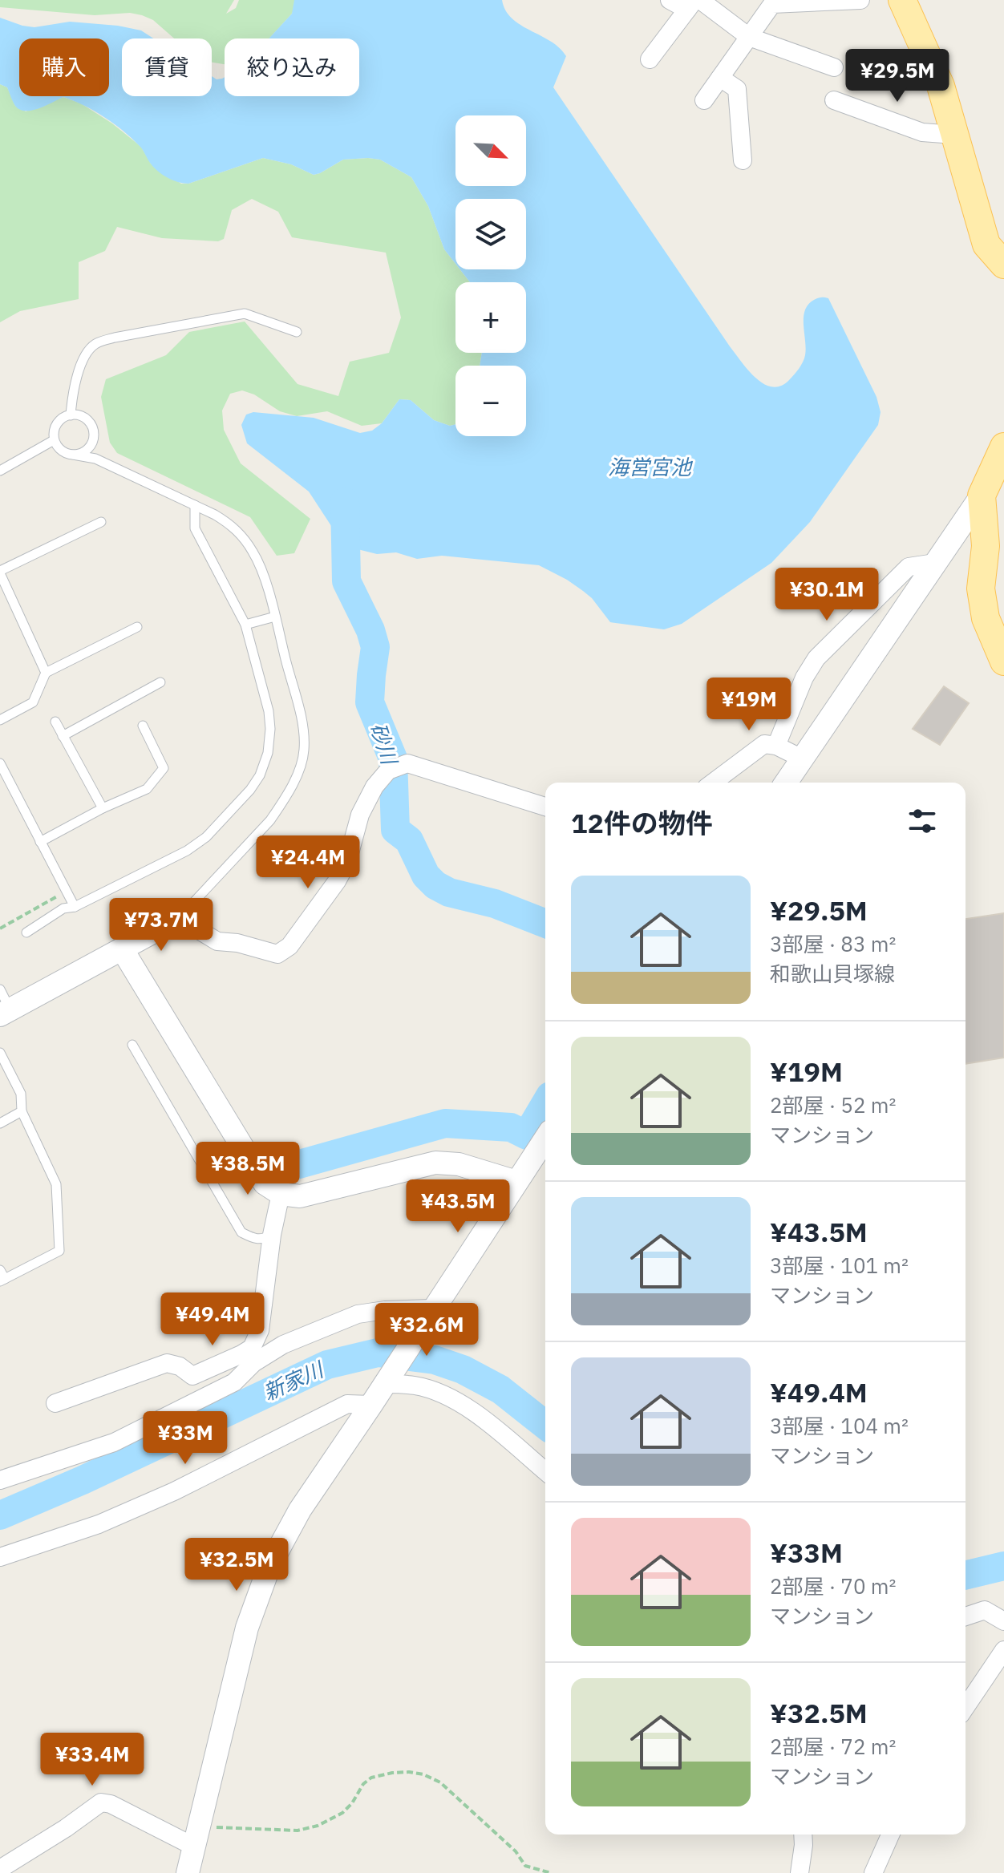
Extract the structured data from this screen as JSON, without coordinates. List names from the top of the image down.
{
  "water": ["海営宮池", "砂川", "新家川"],
  "north": "bottom right",
  "page": {
    "chip": ["購入", "賃貸", "絞り込み"],
    "price": [
      "¥29.5M",
      "¥30.1M",
      "¥19M",
      "¥24.4M",
      "¥73.7M",
      "¥38.5M",
      "¥43.5M",
      "¥49.4M",
      "¥32.6M",
      "¥33M",
      "¥32.5M",
      "¥33.4M"
    ],
    "map_buttons": ["+", "−"],
    "heading": "12件の物件",
    "list": [
      {
        "name": "¥29.5M",
        "note": "3部屋 · 83 m² · 和歌山貝塚線"
      },
      {
        "name": "¥19M",
        "note": "2部屋 · 52 m² · マンション"
      },
      {
        "name": "¥43.5M",
        "note": "3部屋 · 101 m² · マンション"
      },
      {
        "name": "¥49.4M",
        "note": "3部屋 · 104 m² · マンション"
      },
      {
        "name": "¥33M",
        "note": "2部屋 · 70 m² · マンション"
      },
      {
        "name": "¥32.5M",
        "note": "2部屋 · 72 m² · マンション"
      }
    ]
  }
}
